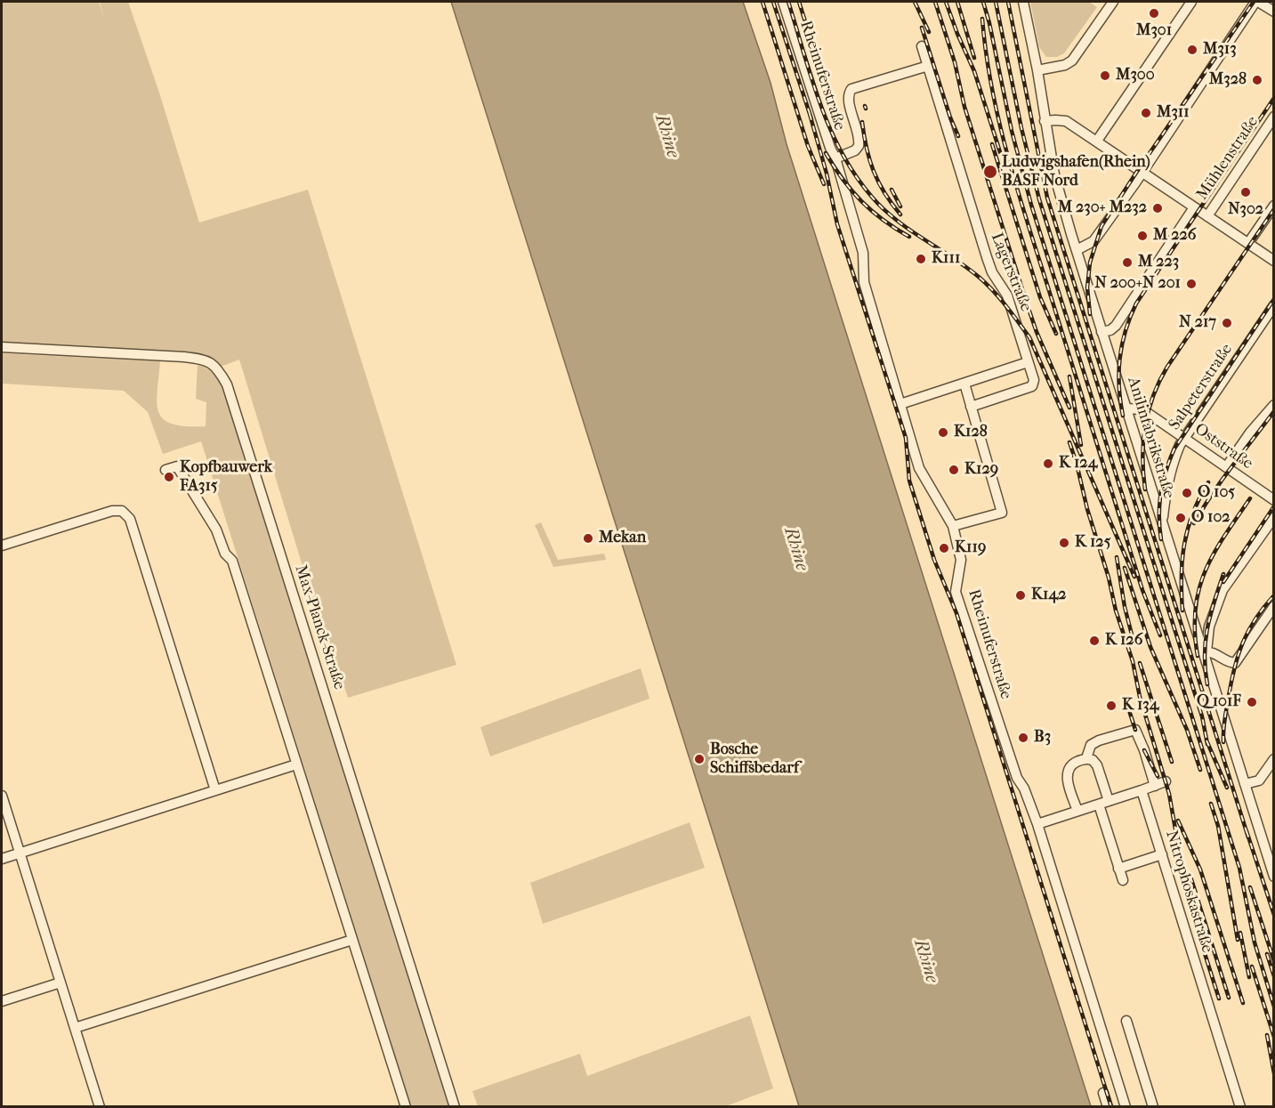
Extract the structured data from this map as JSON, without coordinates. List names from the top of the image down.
{
  "streets": {
    "street": [
      "Rheinuferstraße",
      "Mühlenstraße",
      "Lagerstraße",
      "Salpeterstraße",
      "Anilinfabrikstraße",
      "Oststraße",
      "Max-Planck-Straße",
      "Nitrophoskastraße"
    ]
  },
  "crossings": [
    ["Rheinuferstraße", "Lagerstraße"],
    ["Mühlenstraße", "Anilinfabrikstraße"],
    ["Salpeterstraße", "Anilinfabrikstraße"],
    ["Salpeterstraße", "Oststraße"],
    ["Anilinfabrikstraße", "Oststraße"]
  ],
  "water": ["Rhine"],
  "places": [
    "M301",
    "M313",
    "M300",
    "M328",
    "M311",
    "Ludwigshafen(Rhein) BASF Nord",
    "N302",
    "M 230+ M232",
    "M 226",
    "K111",
    "M 223",
    "N 200+N 201",
    "N 217",
    "K128",
    "K 124",
    "K129",
    "Kopfbauwerk FA315",
    "O 105",
    "O 102",
    "Mekan",
    "K 125",
    "K119",
    "K142",
    "K 126",
    "Q 101F",
    "K 134",
    "B3",
    "Bosche Schiffsbedarf"
  ]
}
